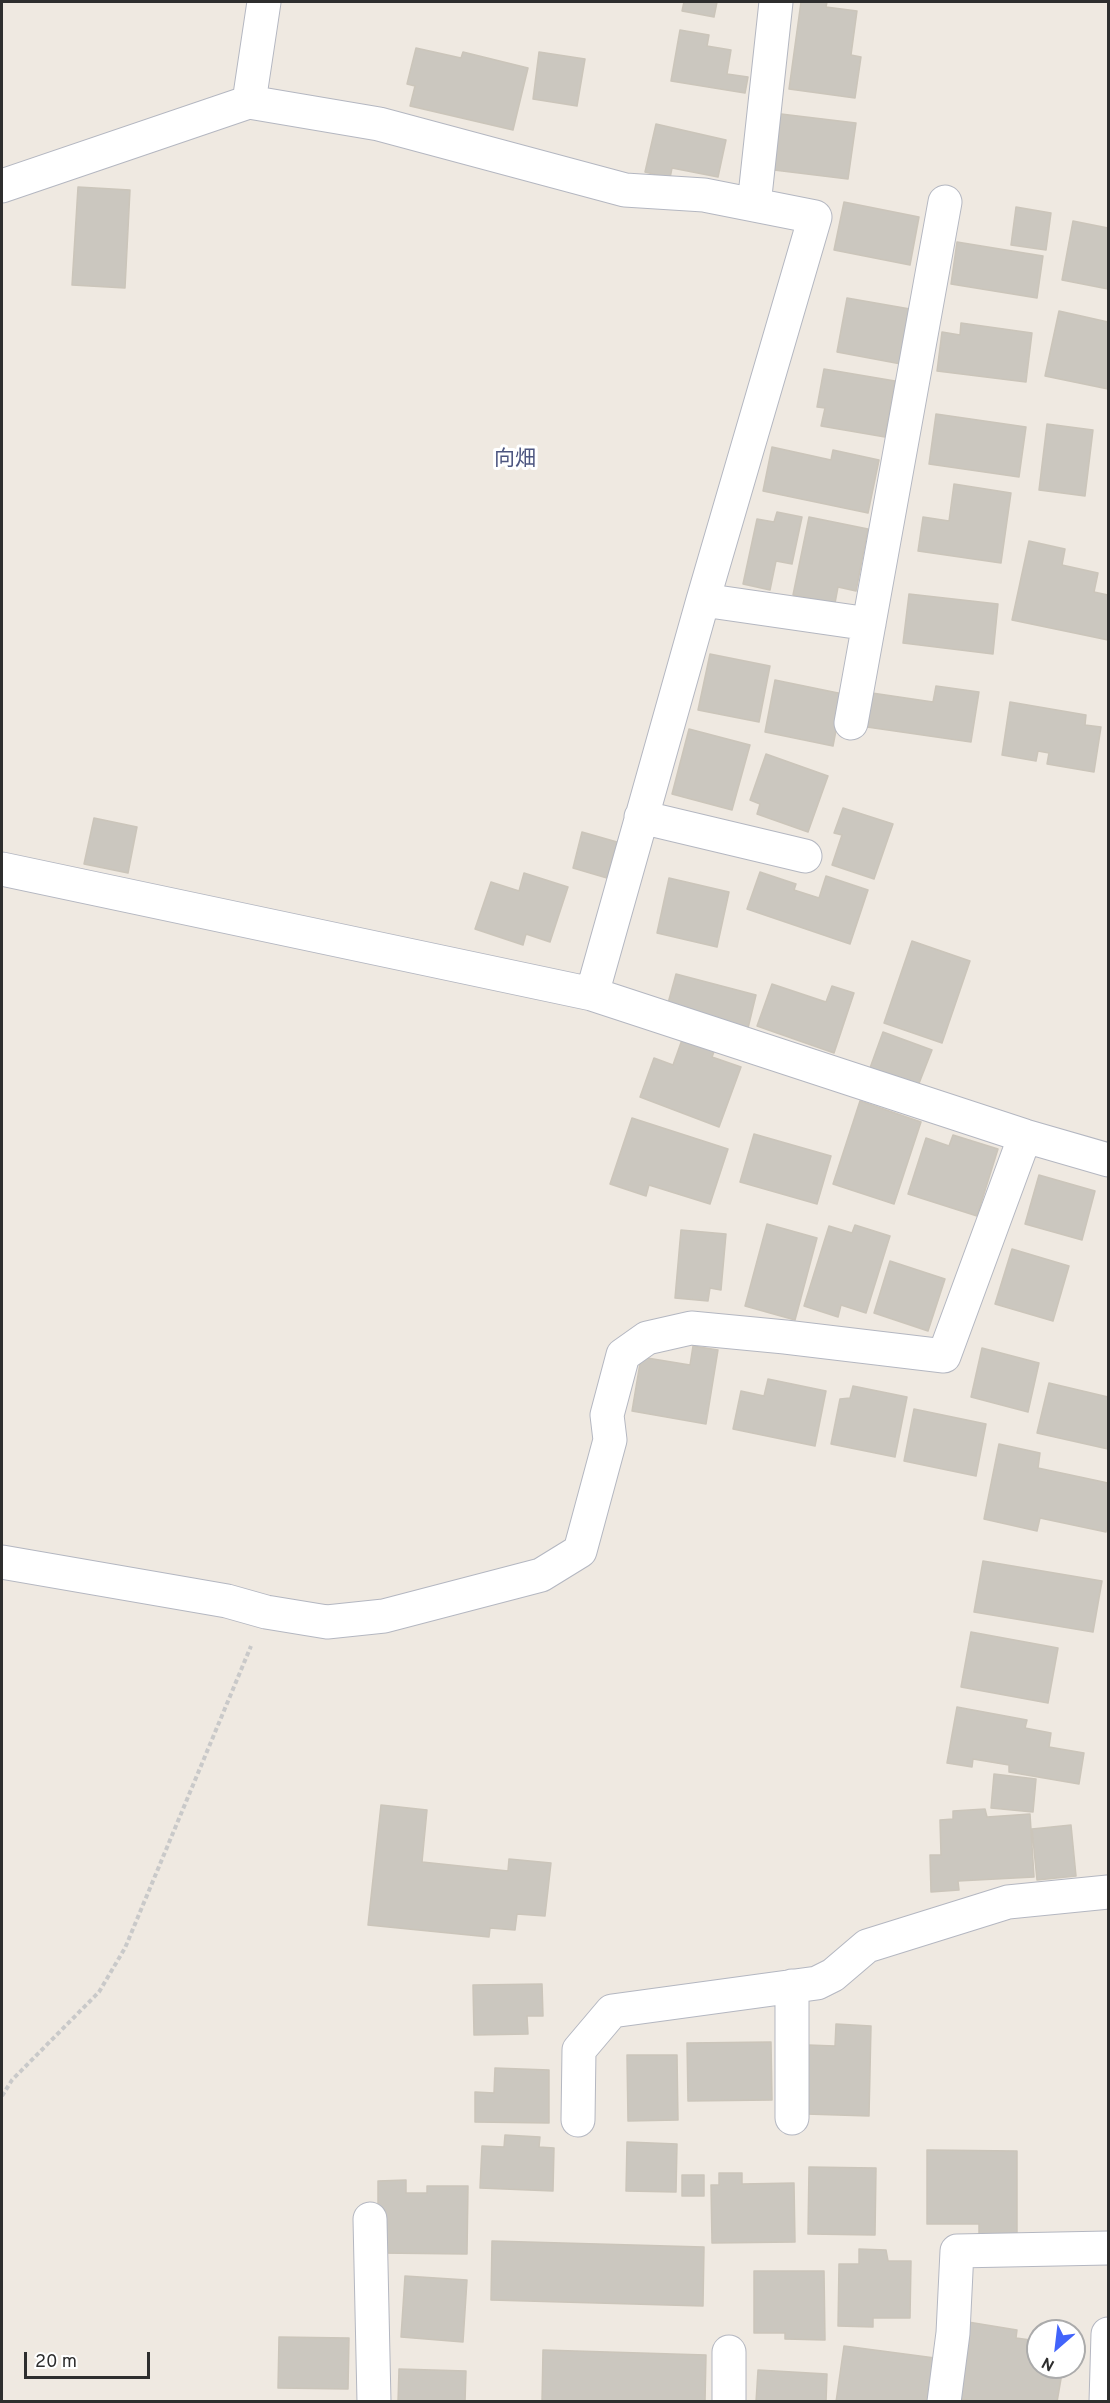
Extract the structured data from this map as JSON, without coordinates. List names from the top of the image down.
{
  "districts": ["向畑"],
  "scale_bar": "20 m",
  "north": "bottom left"
}
